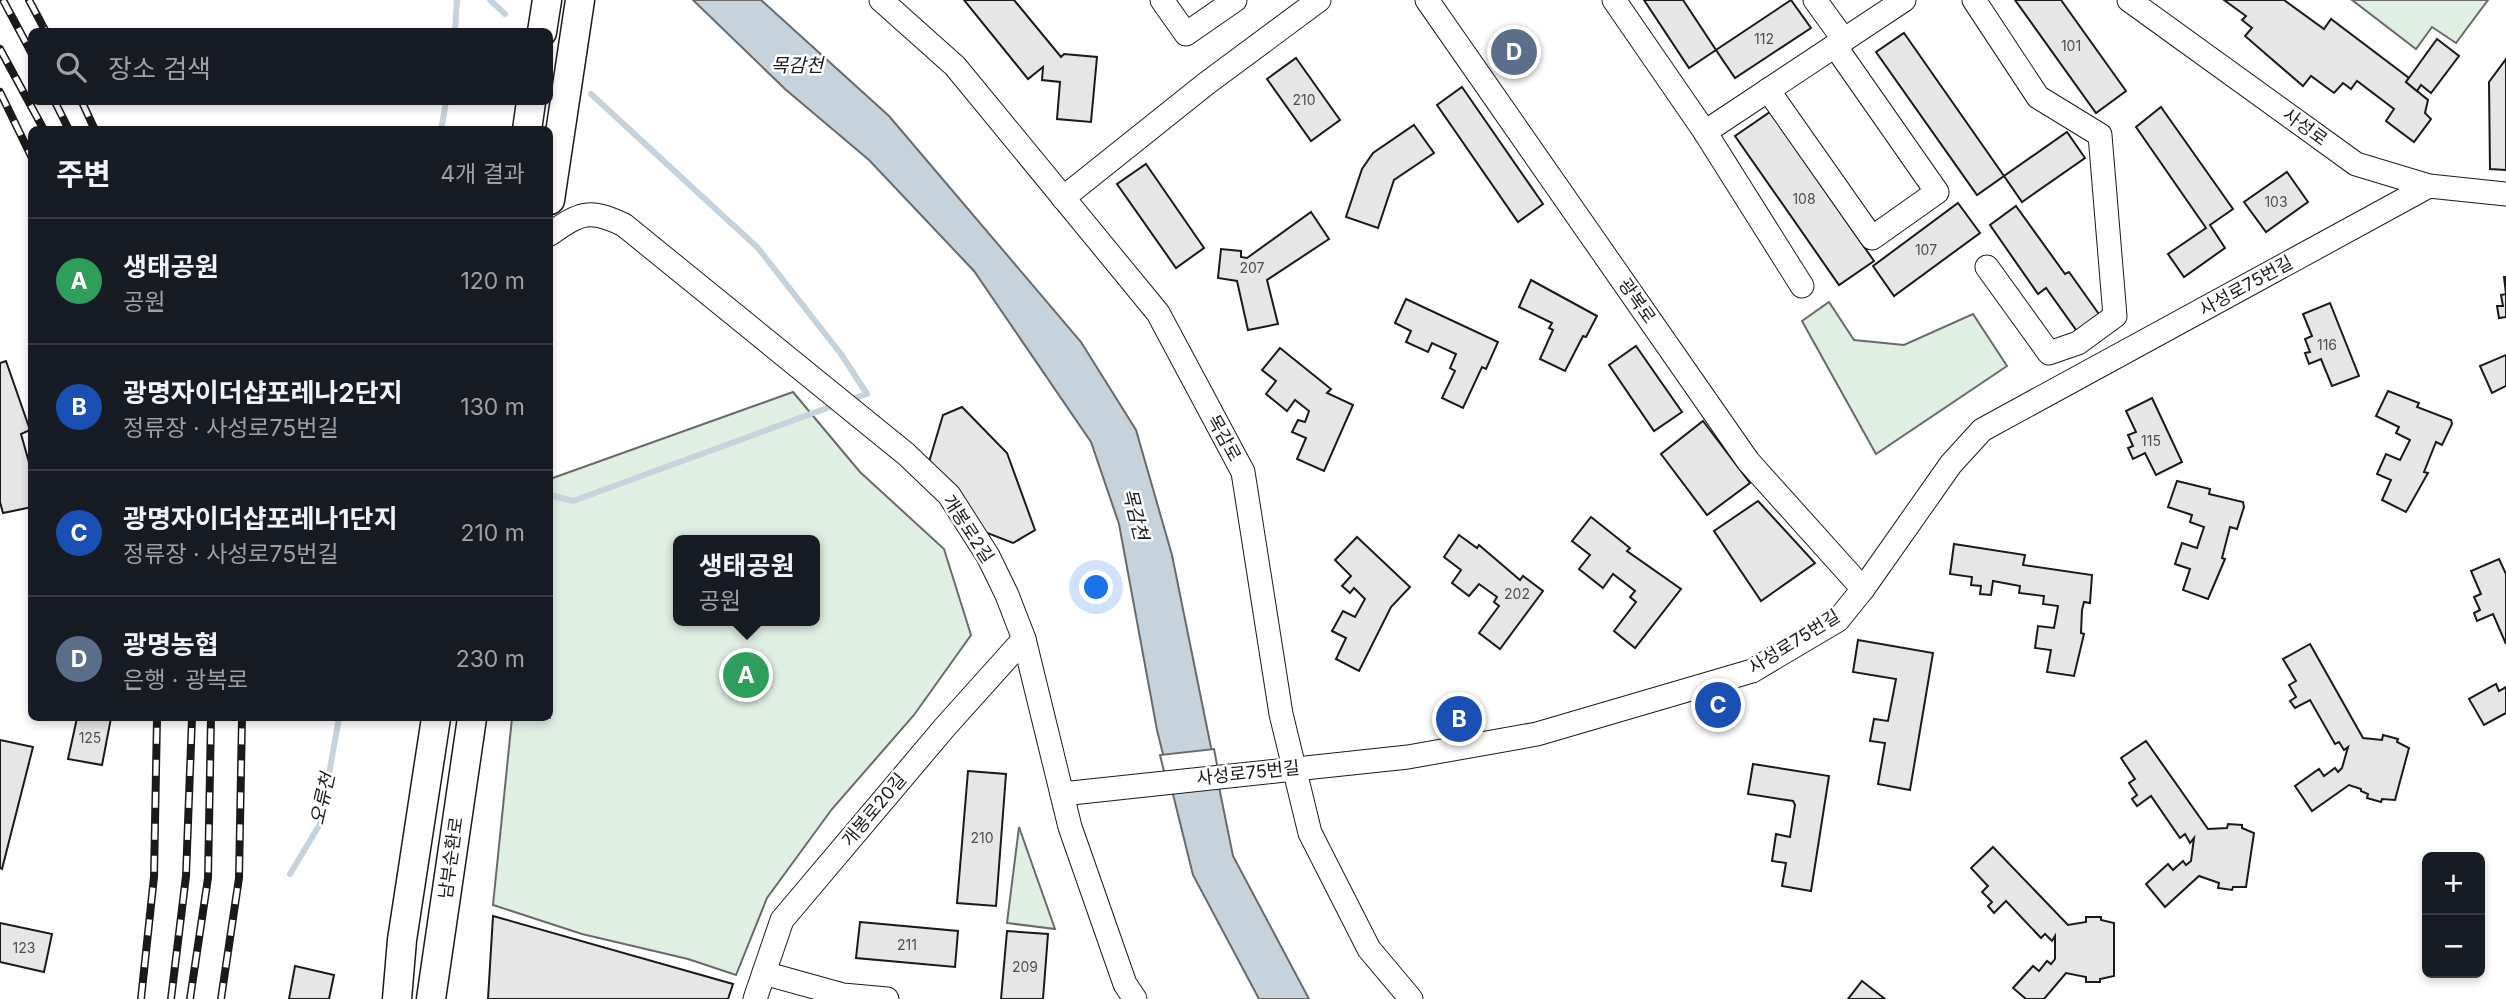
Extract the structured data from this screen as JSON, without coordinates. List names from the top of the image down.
{
  "streets": {
    "main road": ["남부순환로"],
    "street": [
      "사성로",
      "사성로75번길",
      "광복로",
      "목감로",
      "개봉로2길",
      "개봉로20길"
    ]
  },
  "crossings": [
    ["사성로", "사성로75번길"],
    ["사성로75번길", "광복로"],
    ["사성로75번길", "목감로"],
    ["사성로75번길", "개봉로2길"],
    ["개봉로2길", "개봉로20길"]
  ],
  "water": ["목감천", "오류천"],
  "house_numbers": [
    "112",
    "101",
    "210",
    "108",
    "103",
    "107",
    "207",
    "116",
    "115",
    "202",
    "125",
    "210",
    "211",
    "123",
    "209"
  ],
  "page": {
    "pins": [
      "D",
      "A",
      "C",
      "B"
    ],
    "search": "장소 검색",
    "heading": ["주변", "4개 결과"],
    "list": [
      {
        "mark": "A",
        "name": "생태공원",
        "note": "공원",
        "value": "120 m"
      },
      {
        "mark": "B",
        "name": "광명자이더샵포레나2단지",
        "note": "정류장 · 사성로75번길",
        "value": "130 m"
      },
      {
        "mark": "C",
        "name": "광명자이더샵포레나1단지",
        "note": "정류장 · 사성로75번길",
        "value": "210 m"
      },
      {
        "mark": "D",
        "name": "광명농협",
        "note": "은행 · 광복로",
        "value": "230 m"
      }
    ],
    "popup": ["생태공원", "공원"],
    "map_buttons": ["+", "−"]
  }
}
